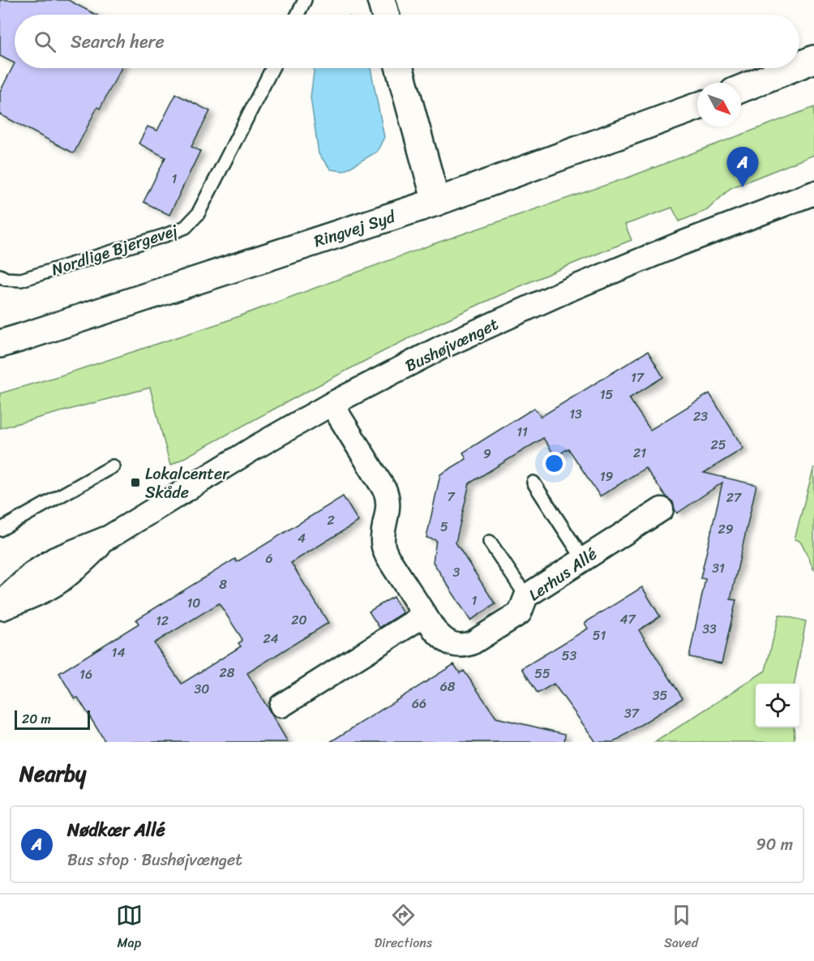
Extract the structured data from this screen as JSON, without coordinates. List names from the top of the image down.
{
  "streets": {
    "main road": ["Ringvej Syd"],
    "street": ["Bushøjvænget", "Lerhus Allé"],
    "lane": ["Nordlige Bjergevej"]
  },
  "crossings": [
    ["Bushøjvænget", "Lerhus Allé"]
  ],
  "places": {
    "transit": ["Lokalcenter Skåde"]
  },
  "house_numbers": [
    "1",
    "17",
    "15",
    "13",
    "23",
    "11",
    "25",
    "21",
    "9",
    "19",
    "7",
    "27",
    "2",
    "5",
    "29",
    "4",
    "6",
    "31",
    "3",
    "8",
    "1",
    "10",
    "47",
    "20",
    "12",
    "33",
    "51",
    "24",
    "14",
    "53",
    "28",
    "55",
    "16",
    "68",
    "30",
    "35",
    "66",
    "37"
  ],
  "scale_bar": "20 m",
  "north": "bottom right",
  "page": {
    "search": "Search here",
    "pins": "A",
    "scale": "20 m",
    "heading": "Nearby",
    "list": [
      {
        "mark": "A",
        "name": "Nødkær Allé",
        "note": "Bus stop · Bushøjvænget",
        "value": "90 m"
      }
    ],
    "nav": ["Map", "Directions", "Saved"]
  }
}
